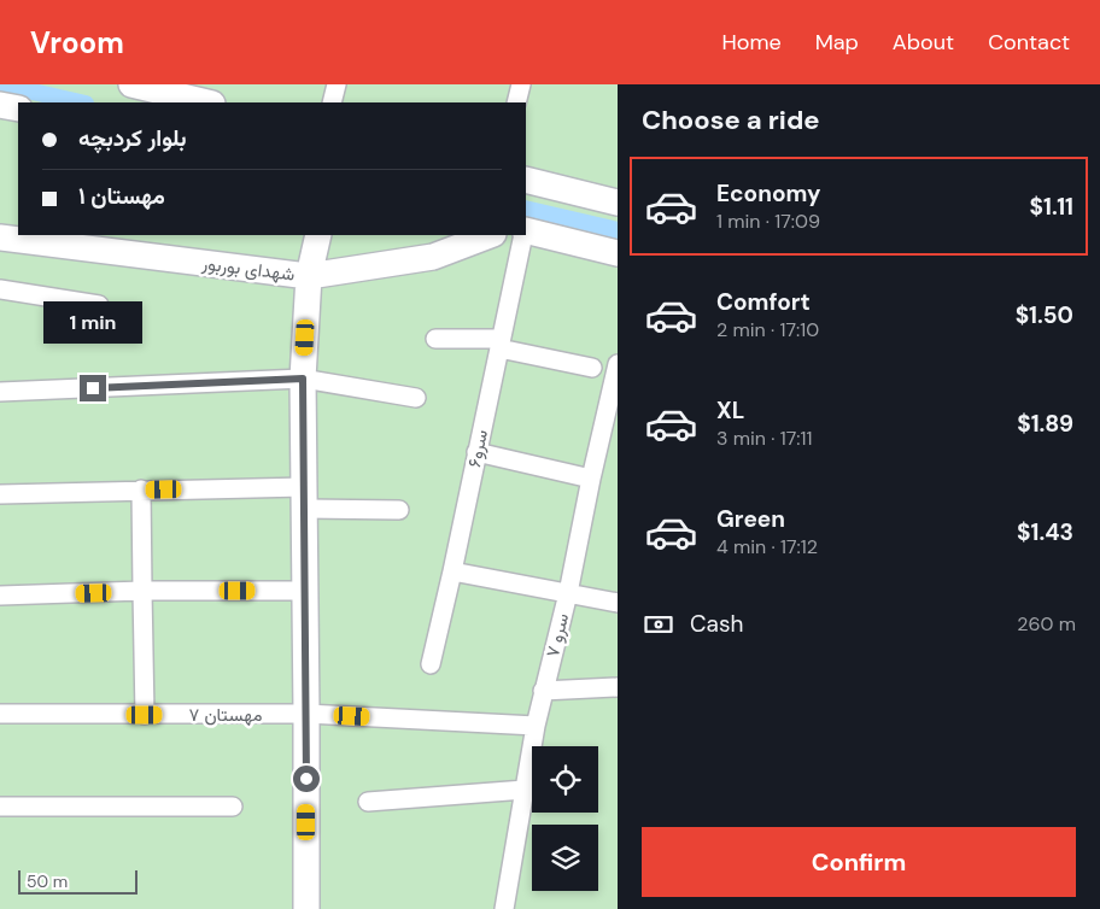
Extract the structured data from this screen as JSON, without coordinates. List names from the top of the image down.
{
  "streets": {
    "street": [
      "شهدای بوربور",
      "سرو۶",
      "سرو ۷",
      "مهستان ۷"
    ]
  },
  "crossings": [
    ["سرو ۷", "مهستان ۷"]
  ],
  "scale_bar": "50 m",
  "page": {
    "header": "Vroom",
    "nav": [
      "Home",
      "Map",
      "About",
      "Contact"
    ],
    "heading": "Choose a ride",
    "banner": ["بلوار کردبچه", "مهستان ۱"],
    "list": [
      {
        "name": "Economy",
        "note": "1 min · 17:09",
        "value": "$1.11"
      },
      {
        "name": "Comfort",
        "note": "2 min · 17:10",
        "value": "$1.50"
      },
      {
        "name": "XL",
        "note": "3 min · 17:11",
        "value": "$1.89"
      },
      {
        "name": "Green",
        "note": "4 min · 17:12",
        "value": "$1.43"
      }
    ],
    "bubble": "1 min",
    "pay": ["Cash", "260 m"],
    "buttons": "Confirm",
    "scale": "50 m"
  }
}
